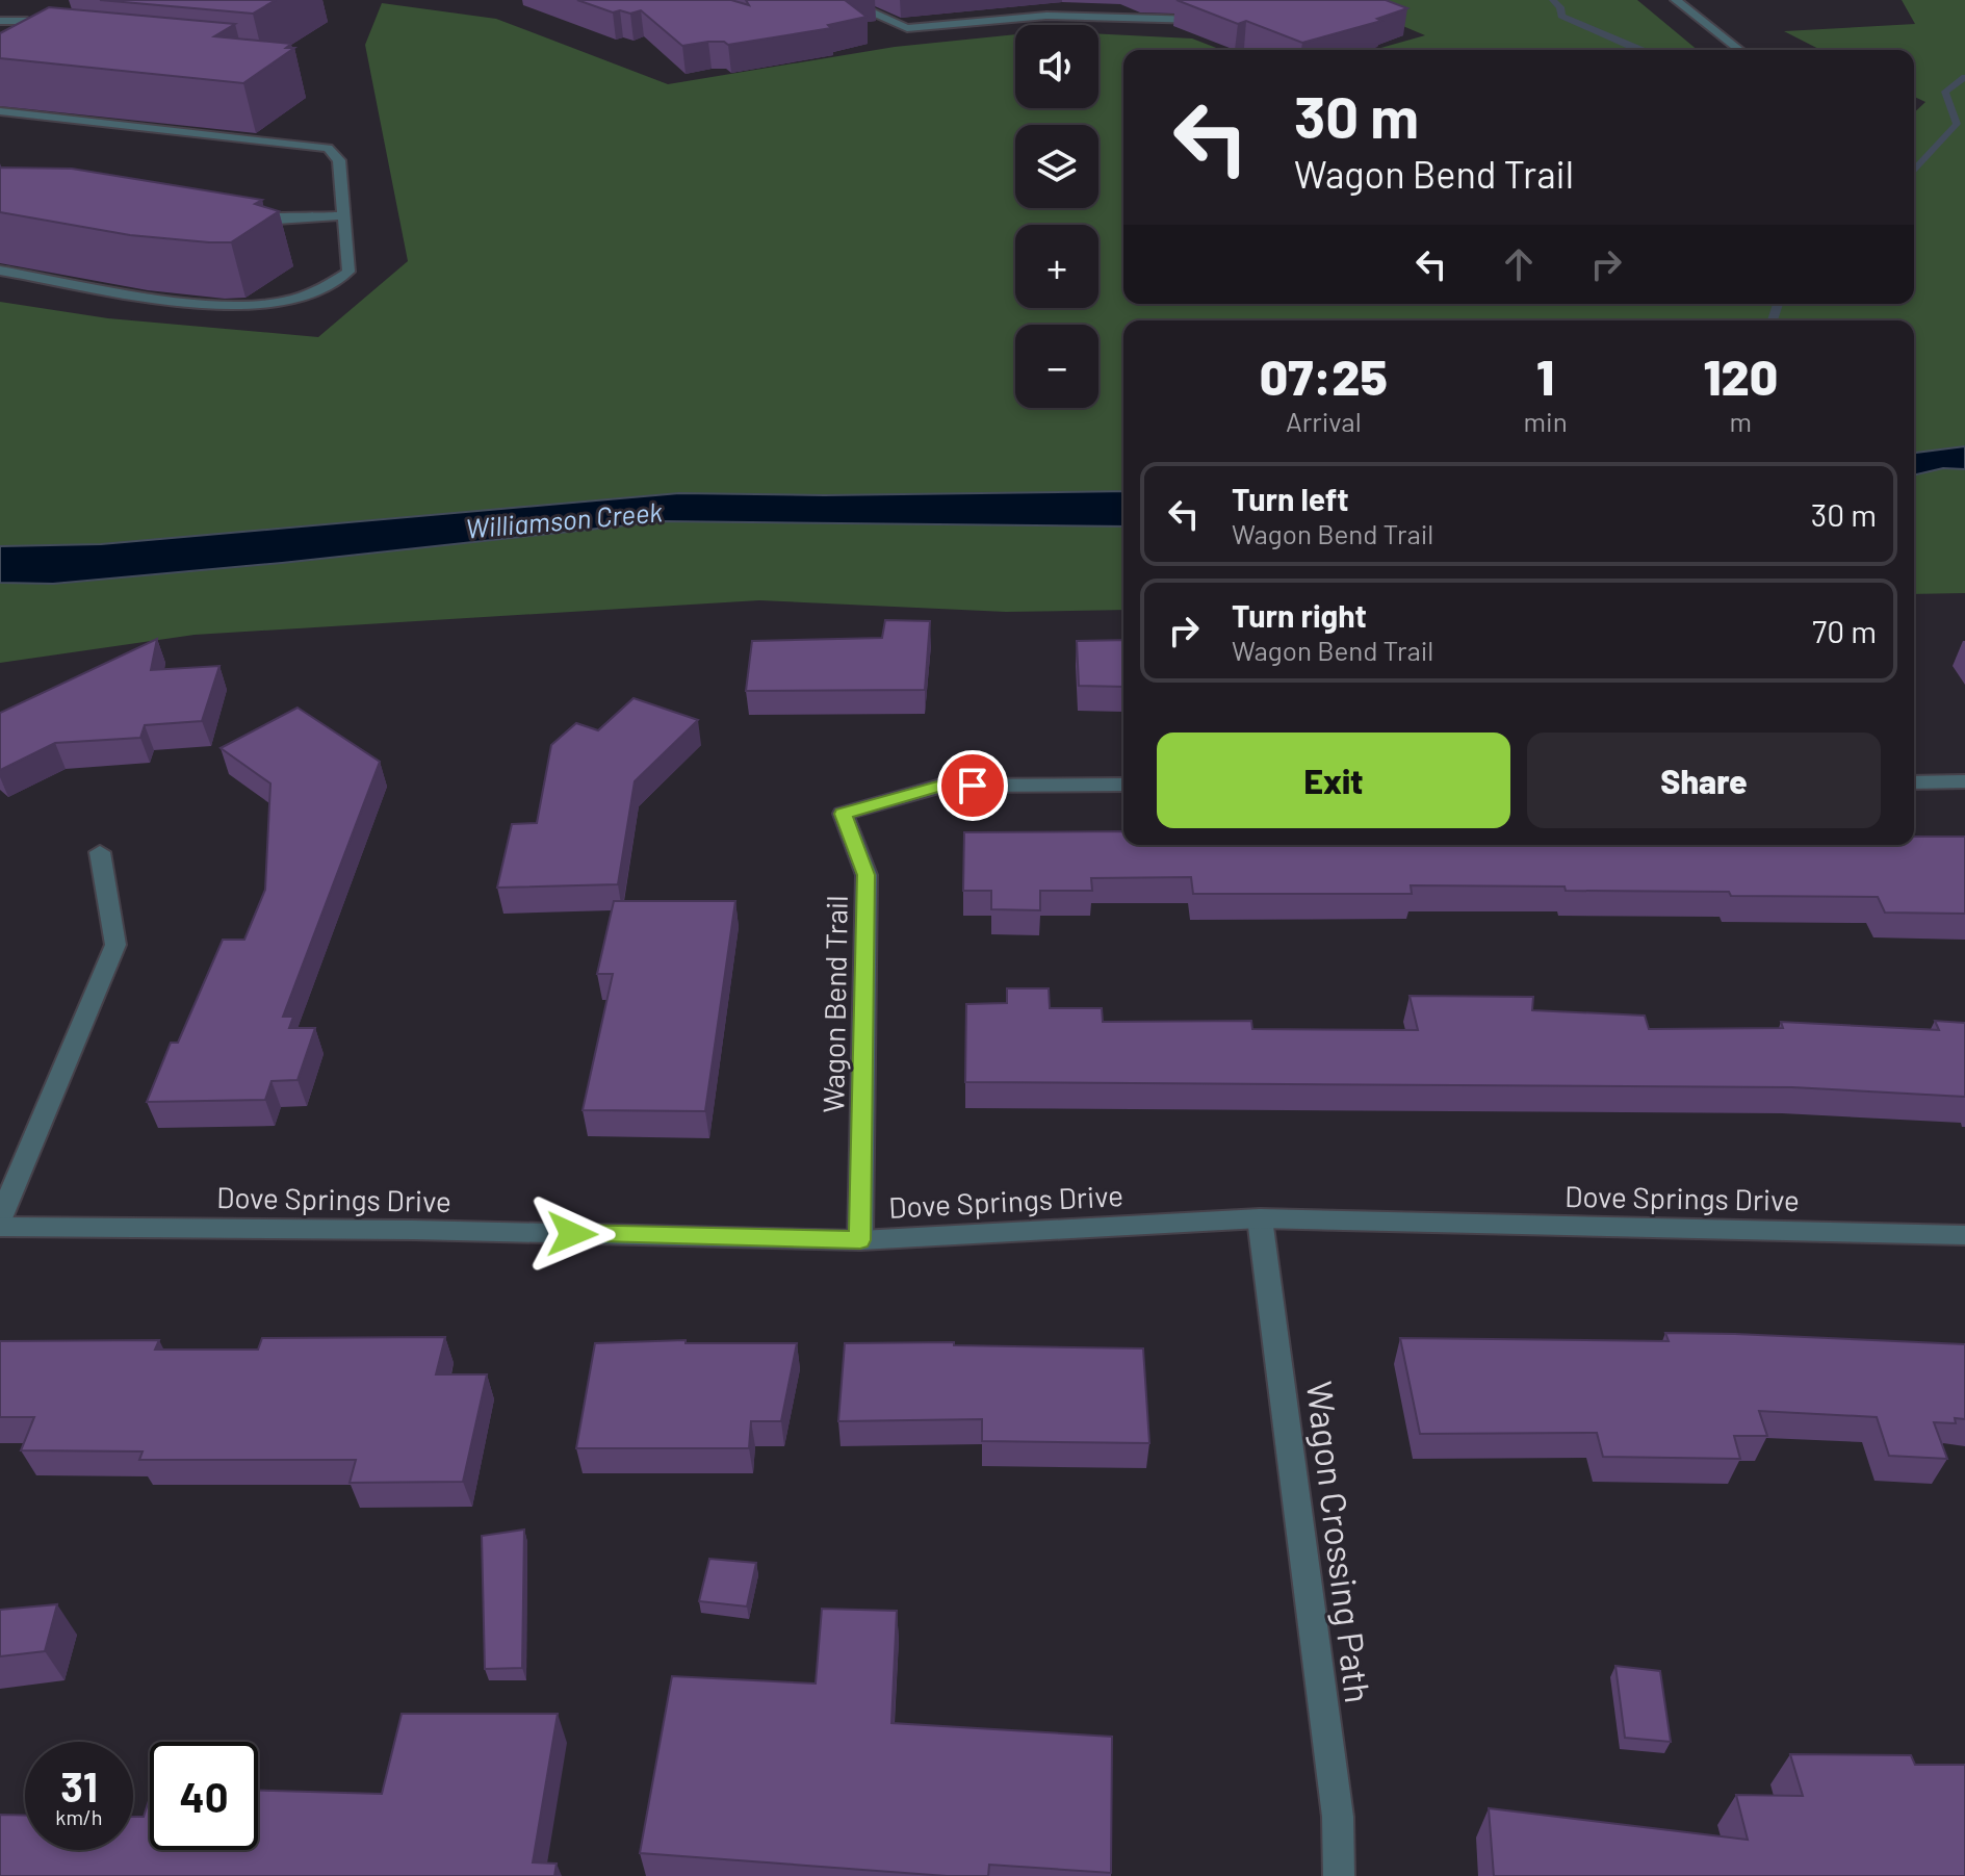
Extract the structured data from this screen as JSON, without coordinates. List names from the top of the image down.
{
  "streets": {
    "street": ["Wagon Bend Trail", "Dove Springs Drive", "Wagon Crossing Path"]
  },
  "crossings": [
    ["Wagon Bend Trail", "Dove Springs Drive"],
    ["Dove Springs Drive", "Wagon Crossing Path"]
  ],
  "water": ["Williamson Creek"],
  "page": {
    "map_buttons": ["+", "−"],
    "turn": ["30 m", "Wagon Bend Trail"],
    "eta": [
      "07:25",
      "Arrival",
      "1",
      "min",
      "120",
      "m"
    ],
    "list": [
      {
        "name": "Turn left",
        "note": "Wagon Bend Trail",
        "value": "30 m"
      },
      {
        "name": "Turn right",
        "note": "Wagon Bend Trail",
        "value": "70 m"
      }
    ],
    "buttons": ["Exit", "Share"],
    "speed": "31 km/h",
    "limit": "40"
  }
}
